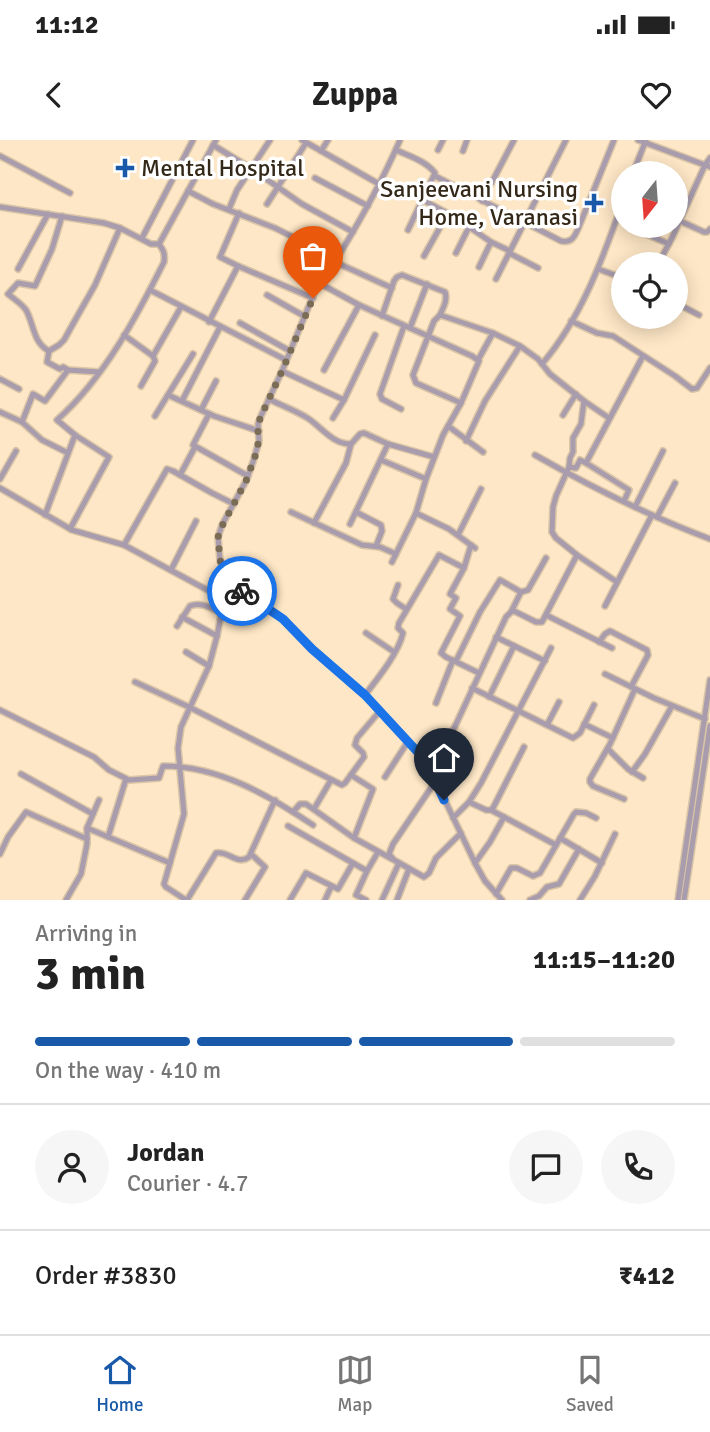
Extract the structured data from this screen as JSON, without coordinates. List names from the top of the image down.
{
  "places": {
    "health": ["Mental Hospital", "Sanjeevani Nursing Home, Varanasi"]
  },
  "north": "bottom",
  "page": {
    "status": "11:12",
    "header": "Zuppa",
    "heading": ["3 min", "Arriving in", "11:15–11:20"],
    "panel": [
      "Jordan",
      "Courier · 4.7",
      "Order #3830",
      "₹412"
    ],
    "bar": "On the way · 410 m",
    "tabs": ["Home", "Map", "Saved"]
  }
}
